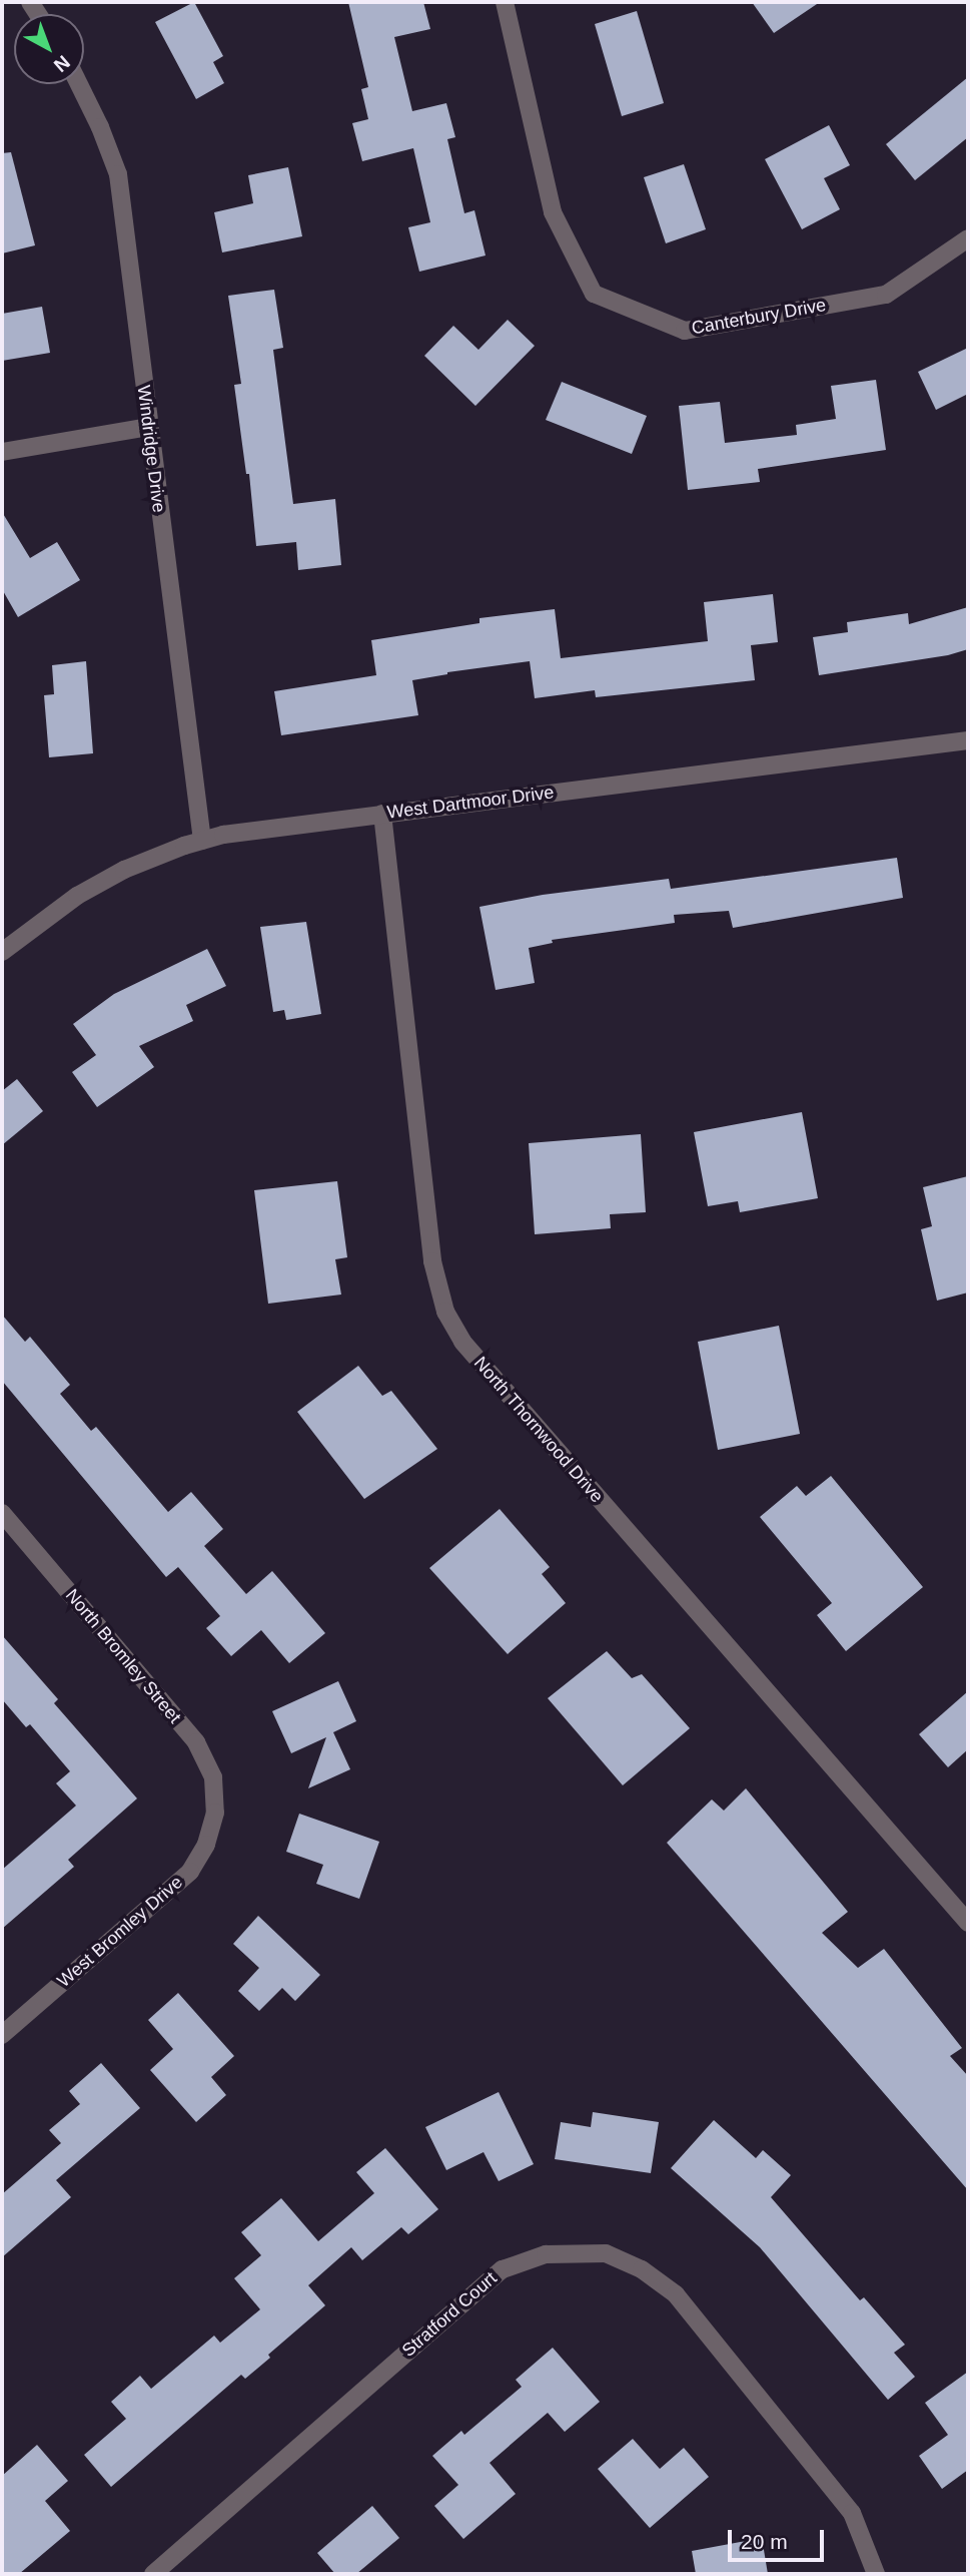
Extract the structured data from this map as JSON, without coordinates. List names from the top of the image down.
{
  "streets": {
    "street": [
      "Canterbury Drive",
      "Windridge Drive",
      "West Dartmoor Drive",
      "North Thornwood Drive",
      "North Bromley Street",
      "West Bromley Drive",
      "Stratford Court"
    ]
  },
  "crossings": [
    ["Windridge Drive", "West Dartmoor Drive"],
    ["West Dartmoor Drive", "North Thornwood Drive"],
    ["North Bromley Street", "West Bromley Drive"]
  ],
  "scale_bar": "20 m",
  "north": "bottom right"
}
